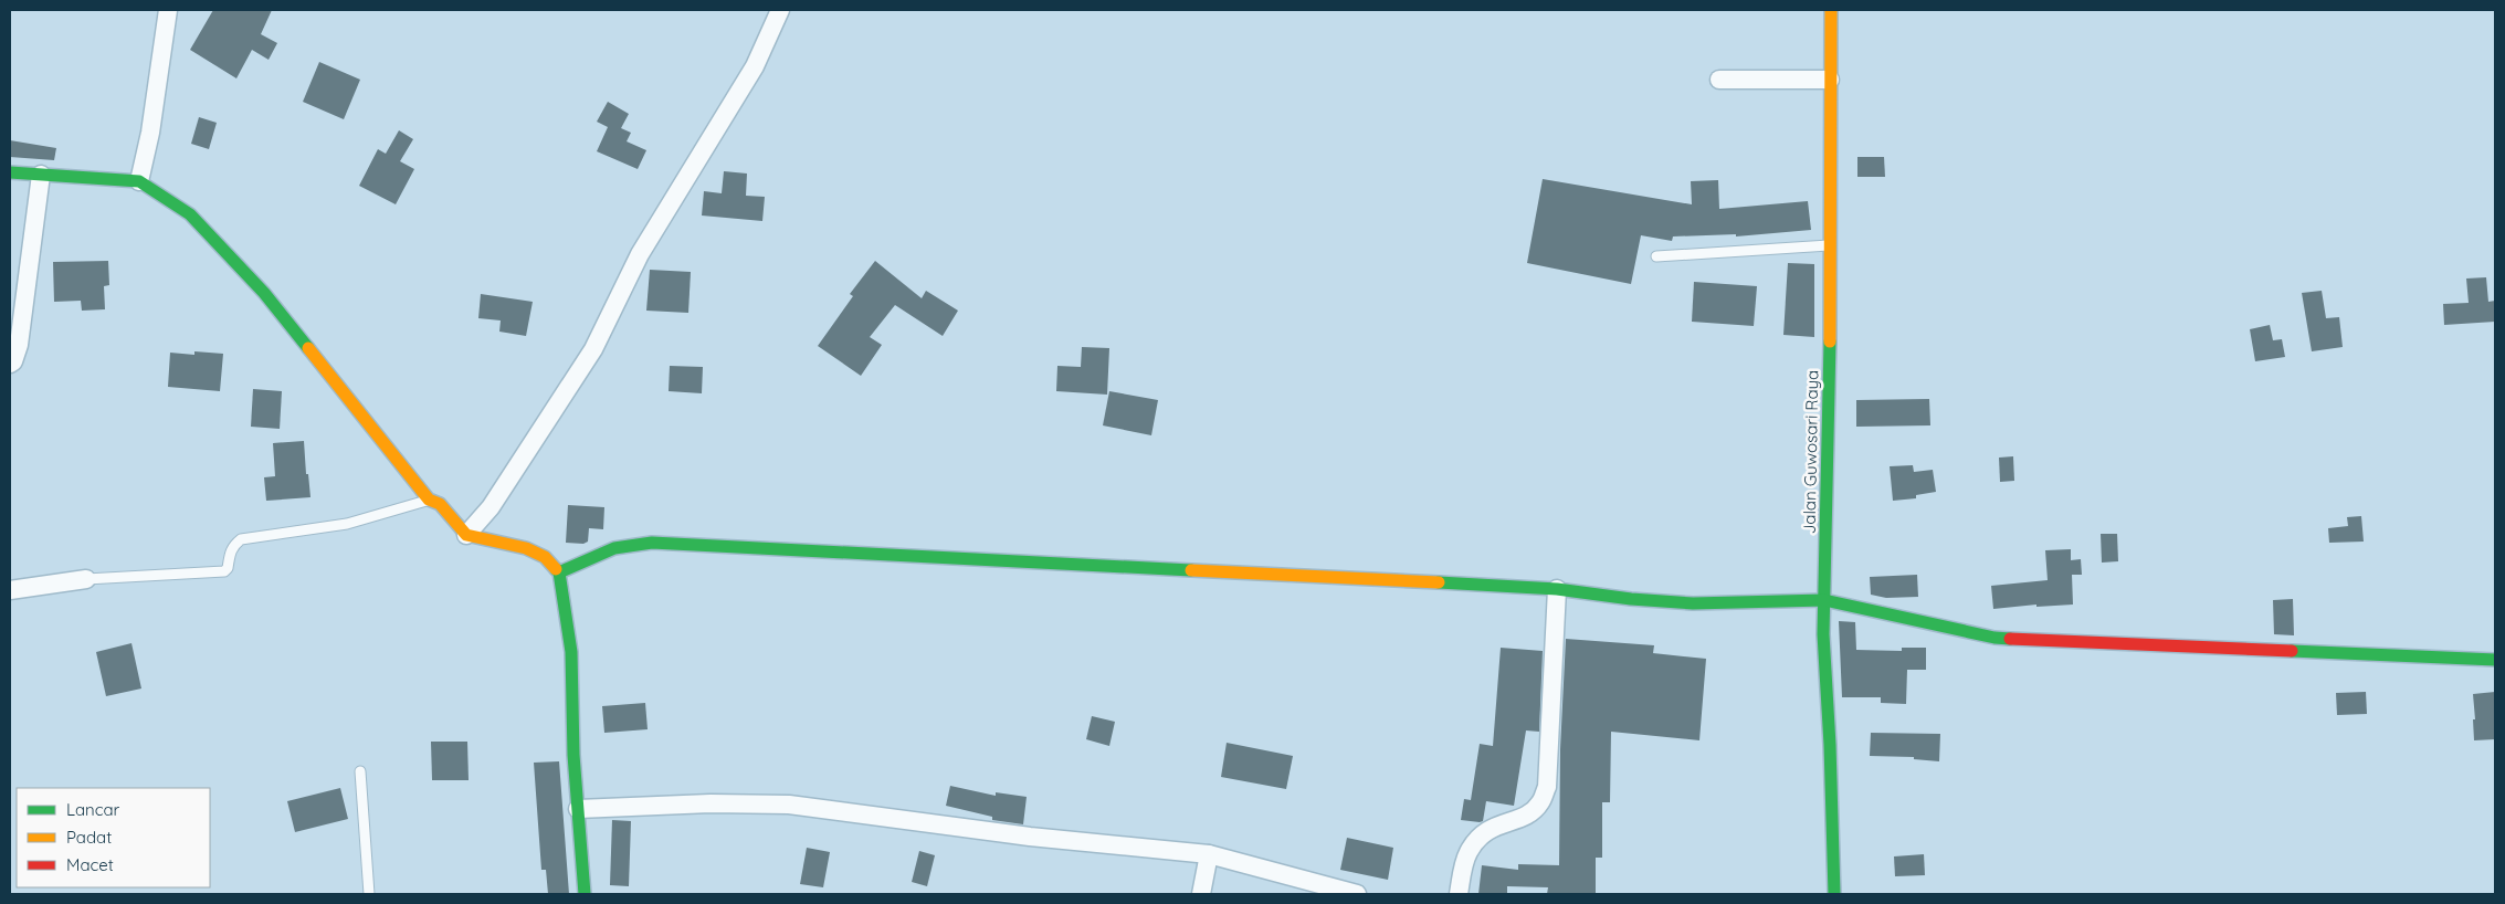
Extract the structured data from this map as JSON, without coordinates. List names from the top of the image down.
{
  "streets": {
    "street": ["Jalan Guwosari Raya"]
  },
  "legend": ["Lancar", "Padat", "Macet"]
}
